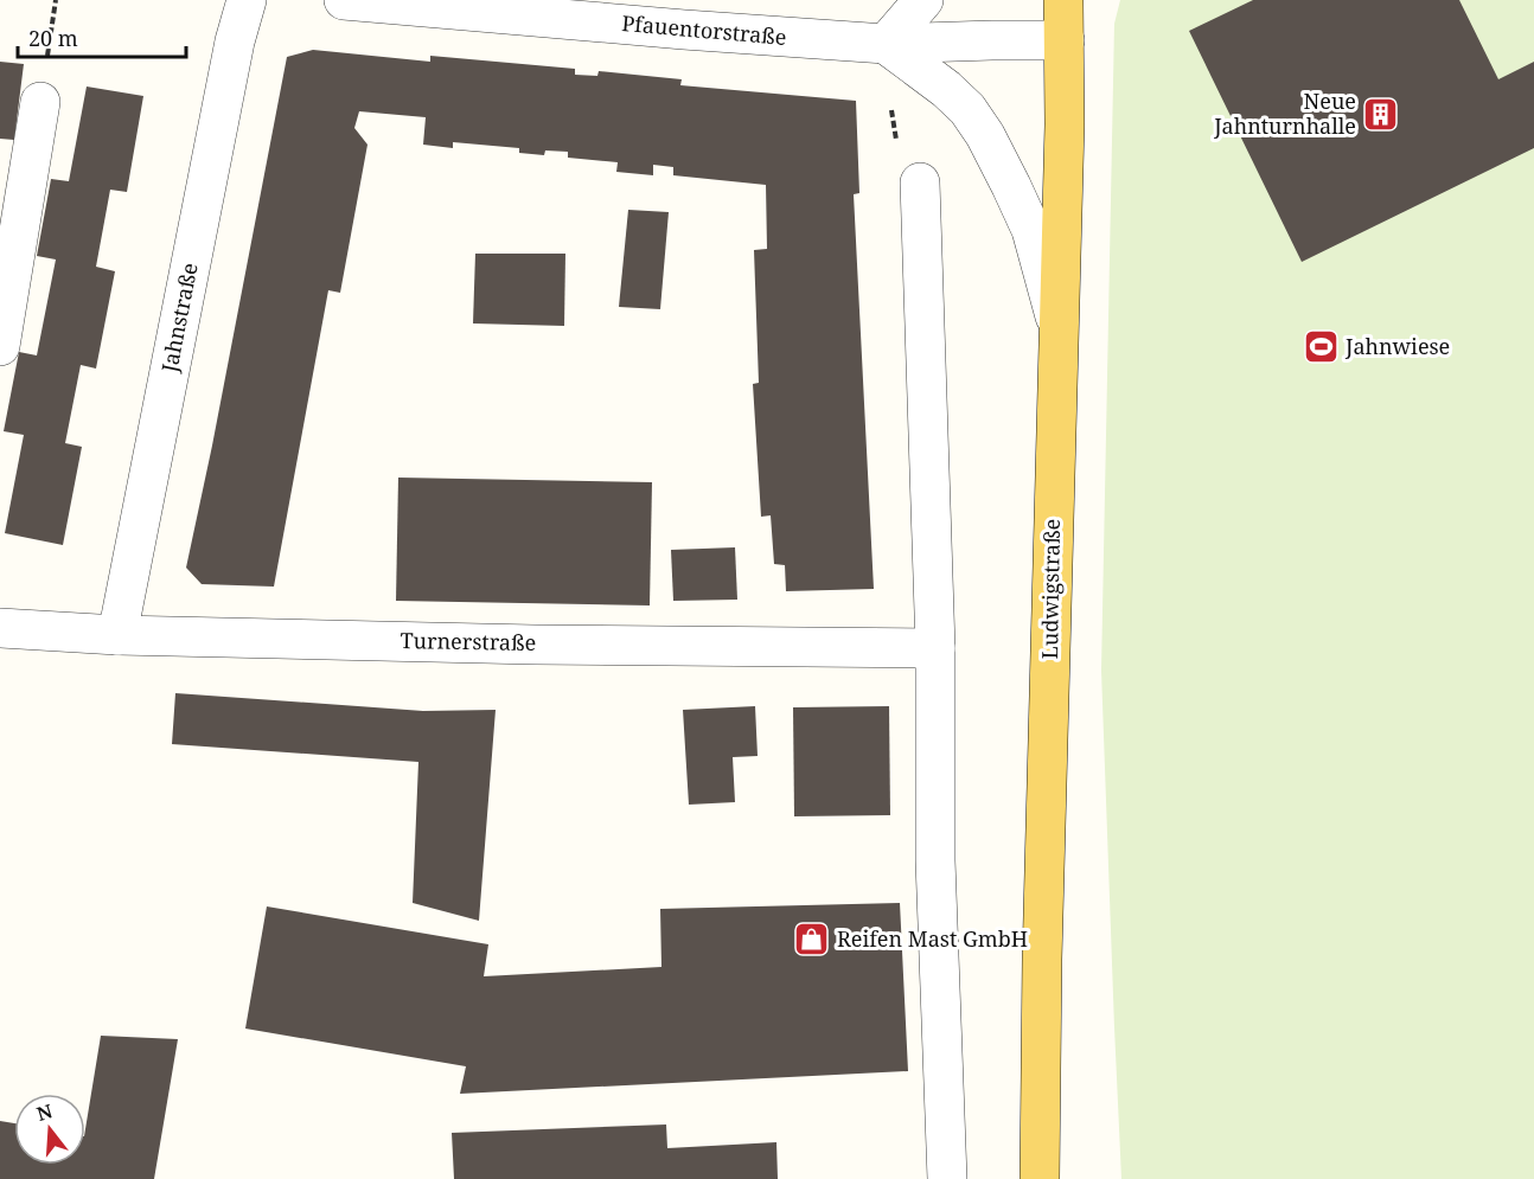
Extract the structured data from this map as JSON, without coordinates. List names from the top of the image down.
{
  "streets": {
    "main road": ["Ludwigstraße"],
    "street": ["Pfauentorstraße", "Jahnstraße", "Turnerstraße"]
  },
  "crossings": [
    ["Pfauentorstraße", "Ludwigstraße"],
    ["Jahnstraße", "Turnerstraße"]
  ],
  "places": {
    "building": ["Neue Jahnturnhalle"],
    "sports": ["Jahnwiese"],
    "shop": ["Reifen Mast GmbH"]
  },
  "scale_bar": "20 m",
  "north": "top"
}
